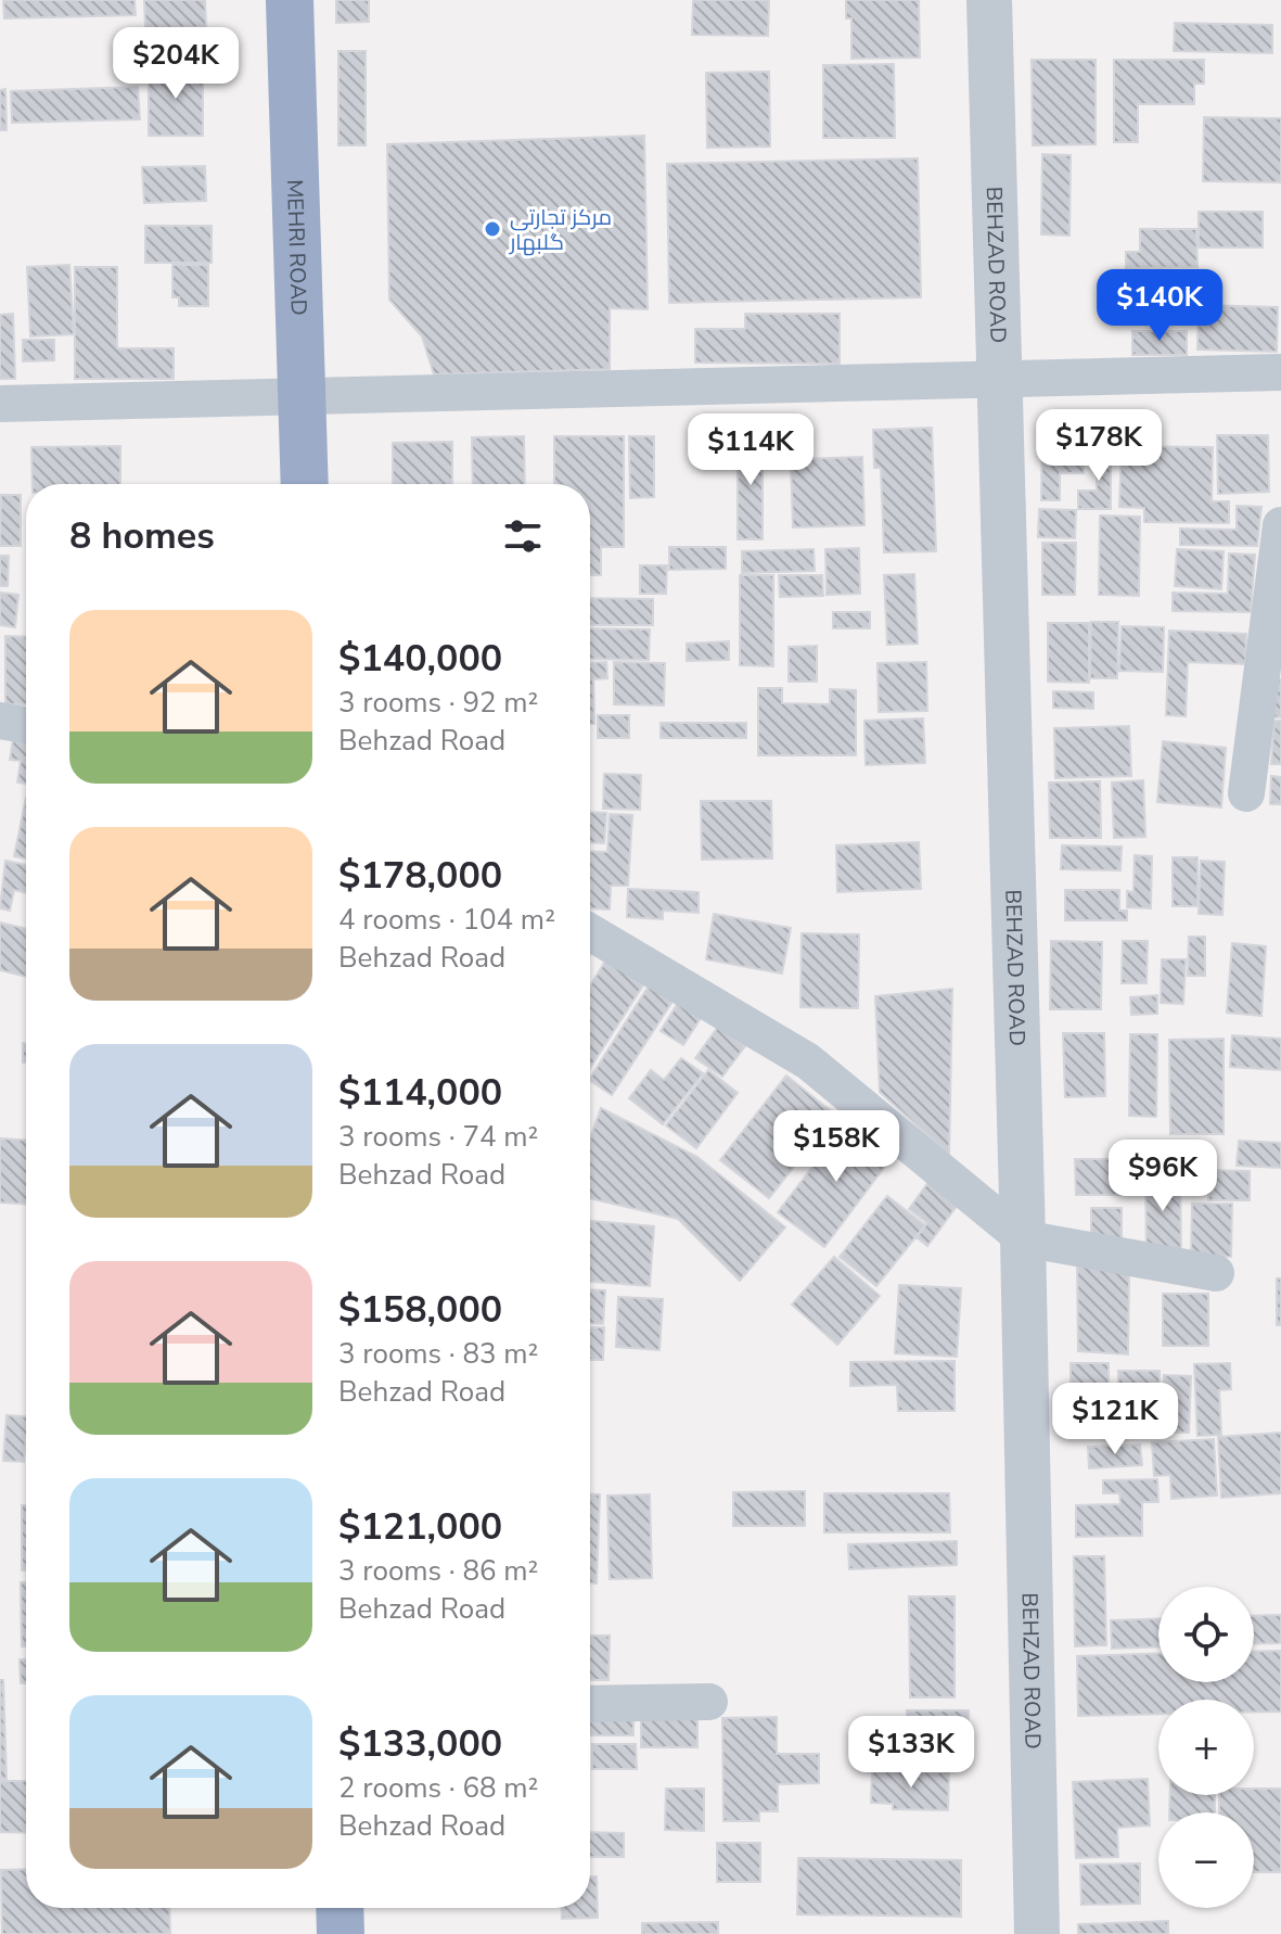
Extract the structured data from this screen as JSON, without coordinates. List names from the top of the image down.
{
  "streets": {
    "highway": ["MEHRI ROAD"],
    "street": ["BEHZAD ROAD"]
  },
  "places": ["مرکز تجارتی گلبهار"],
  "page": {
    "price": [
      "$204K",
      "$140K",
      "$178K",
      "$114K",
      "$158K",
      "$96K",
      "$121K",
      "$133K"
    ],
    "heading": "8 homes",
    "list": [
      {
        "name": "$140,000",
        "note": "3 rooms · 92 m² · Behzad Road"
      },
      {
        "name": "$178,000",
        "note": "4 rooms · 104 m² · Behzad Road"
      },
      {
        "name": "$114,000",
        "note": "3 rooms · 74 m² · Behzad Road"
      },
      {
        "name": "$158,000",
        "note": "3 rooms · 83 m² · Behzad Road"
      },
      {
        "name": "$121,000",
        "note": "3 rooms · 86 m² · Behzad Road"
      },
      {
        "name": "$133,000",
        "note": "2 rooms · 68 m² · Behzad Road"
      }
    ],
    "map_buttons": ["+", "−"]
  }
}
